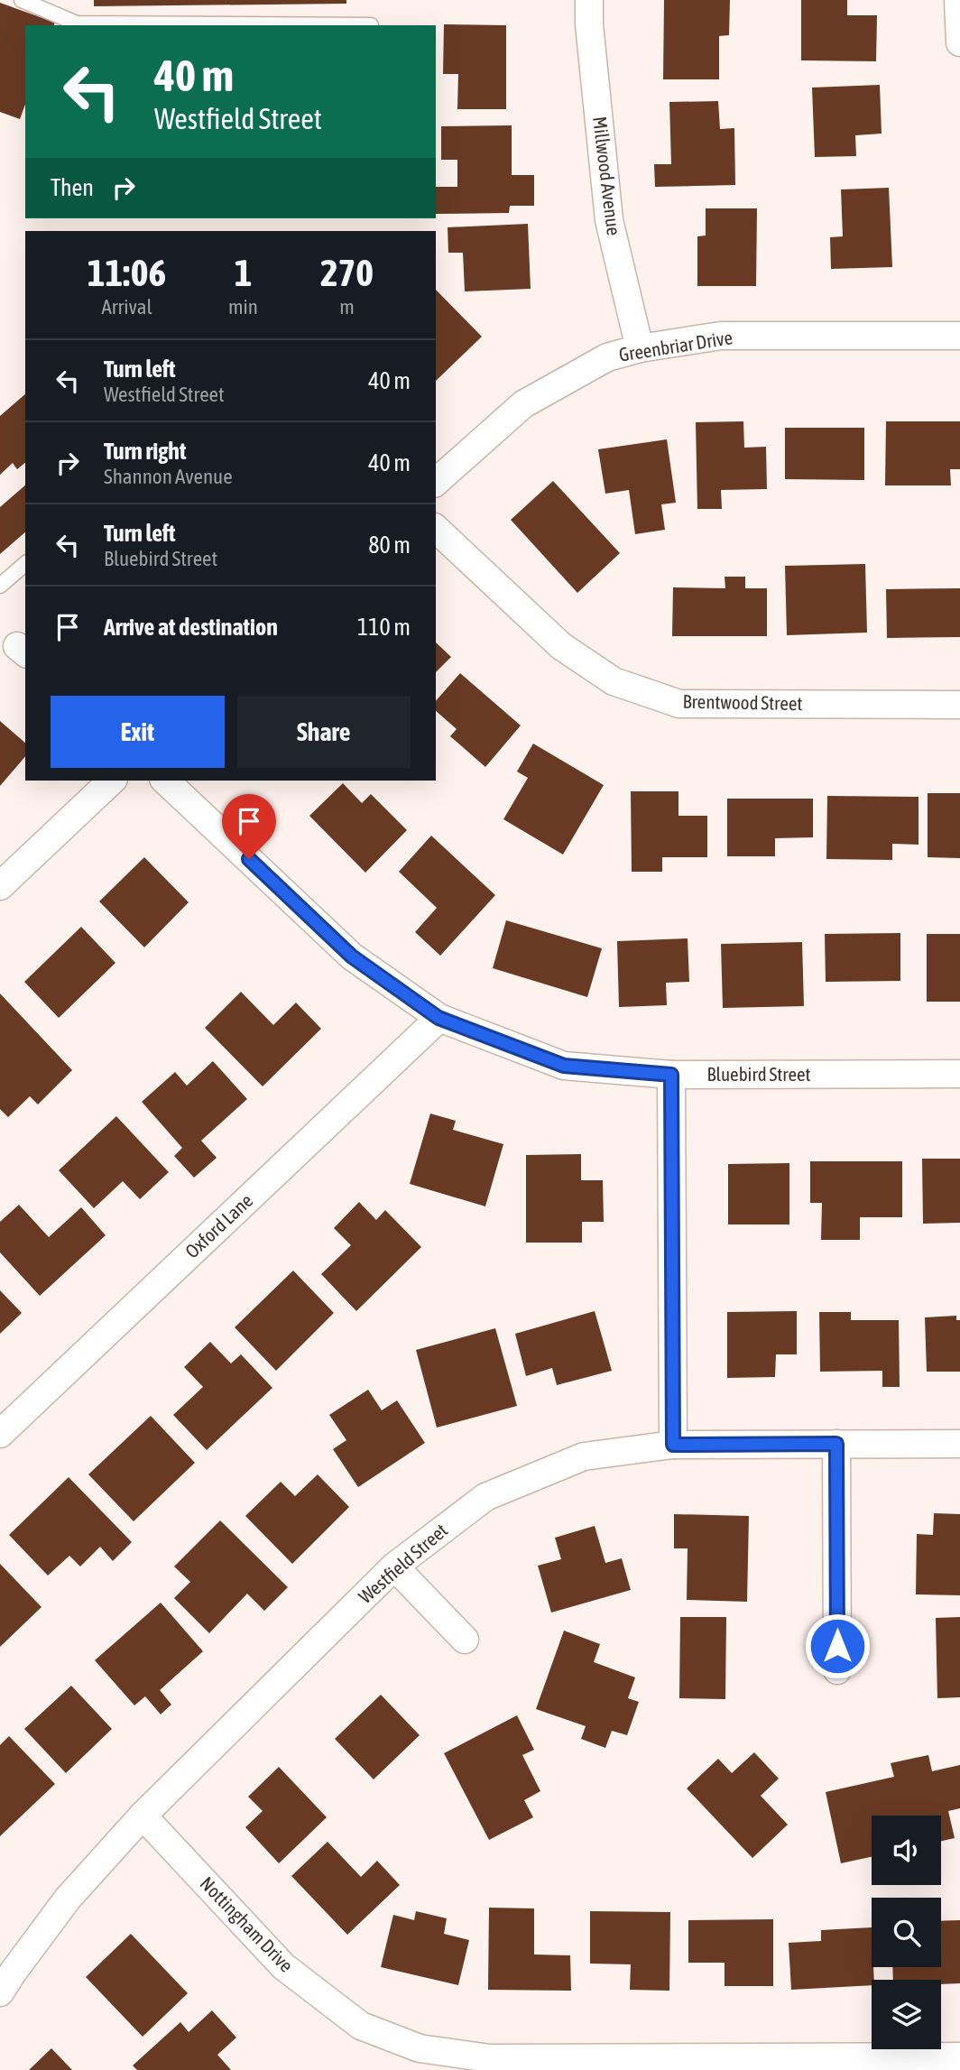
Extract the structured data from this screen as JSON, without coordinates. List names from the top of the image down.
{
  "streets": {
    "street": [
      "Millwood Avenue",
      "Greenbriar Drive",
      "Brentwood Street",
      "Bluebird Street",
      "Oxford Lane",
      "Westfield Street",
      "Nottingham Drive"
    ]
  },
  "crossings": [
    ["Millwood Avenue", "Greenbriar Drive"],
    ["Bluebird Street", "Oxford Lane"],
    ["Westfield Street", "Nottingham Drive"]
  ],
  "page": {
    "turn": ["40 m", "Westfield Street"],
    "then": "Then",
    "eta": [
      "11:06",
      "Arrival",
      "1",
      "min",
      "270",
      "m"
    ],
    "list": [
      {
        "name": "Turn left",
        "note": "Westfield Street",
        "value": "40 m"
      },
      {
        "name": "Turn right",
        "note": "Shannon Avenue",
        "value": "40 m"
      },
      {
        "name": "Turn left",
        "note": "Bluebird Street",
        "value": "80 m"
      },
      {
        "name": "Arrive at destination",
        "value": "110 m"
      }
    ],
    "buttons": ["Exit", "Share"]
  }
}
